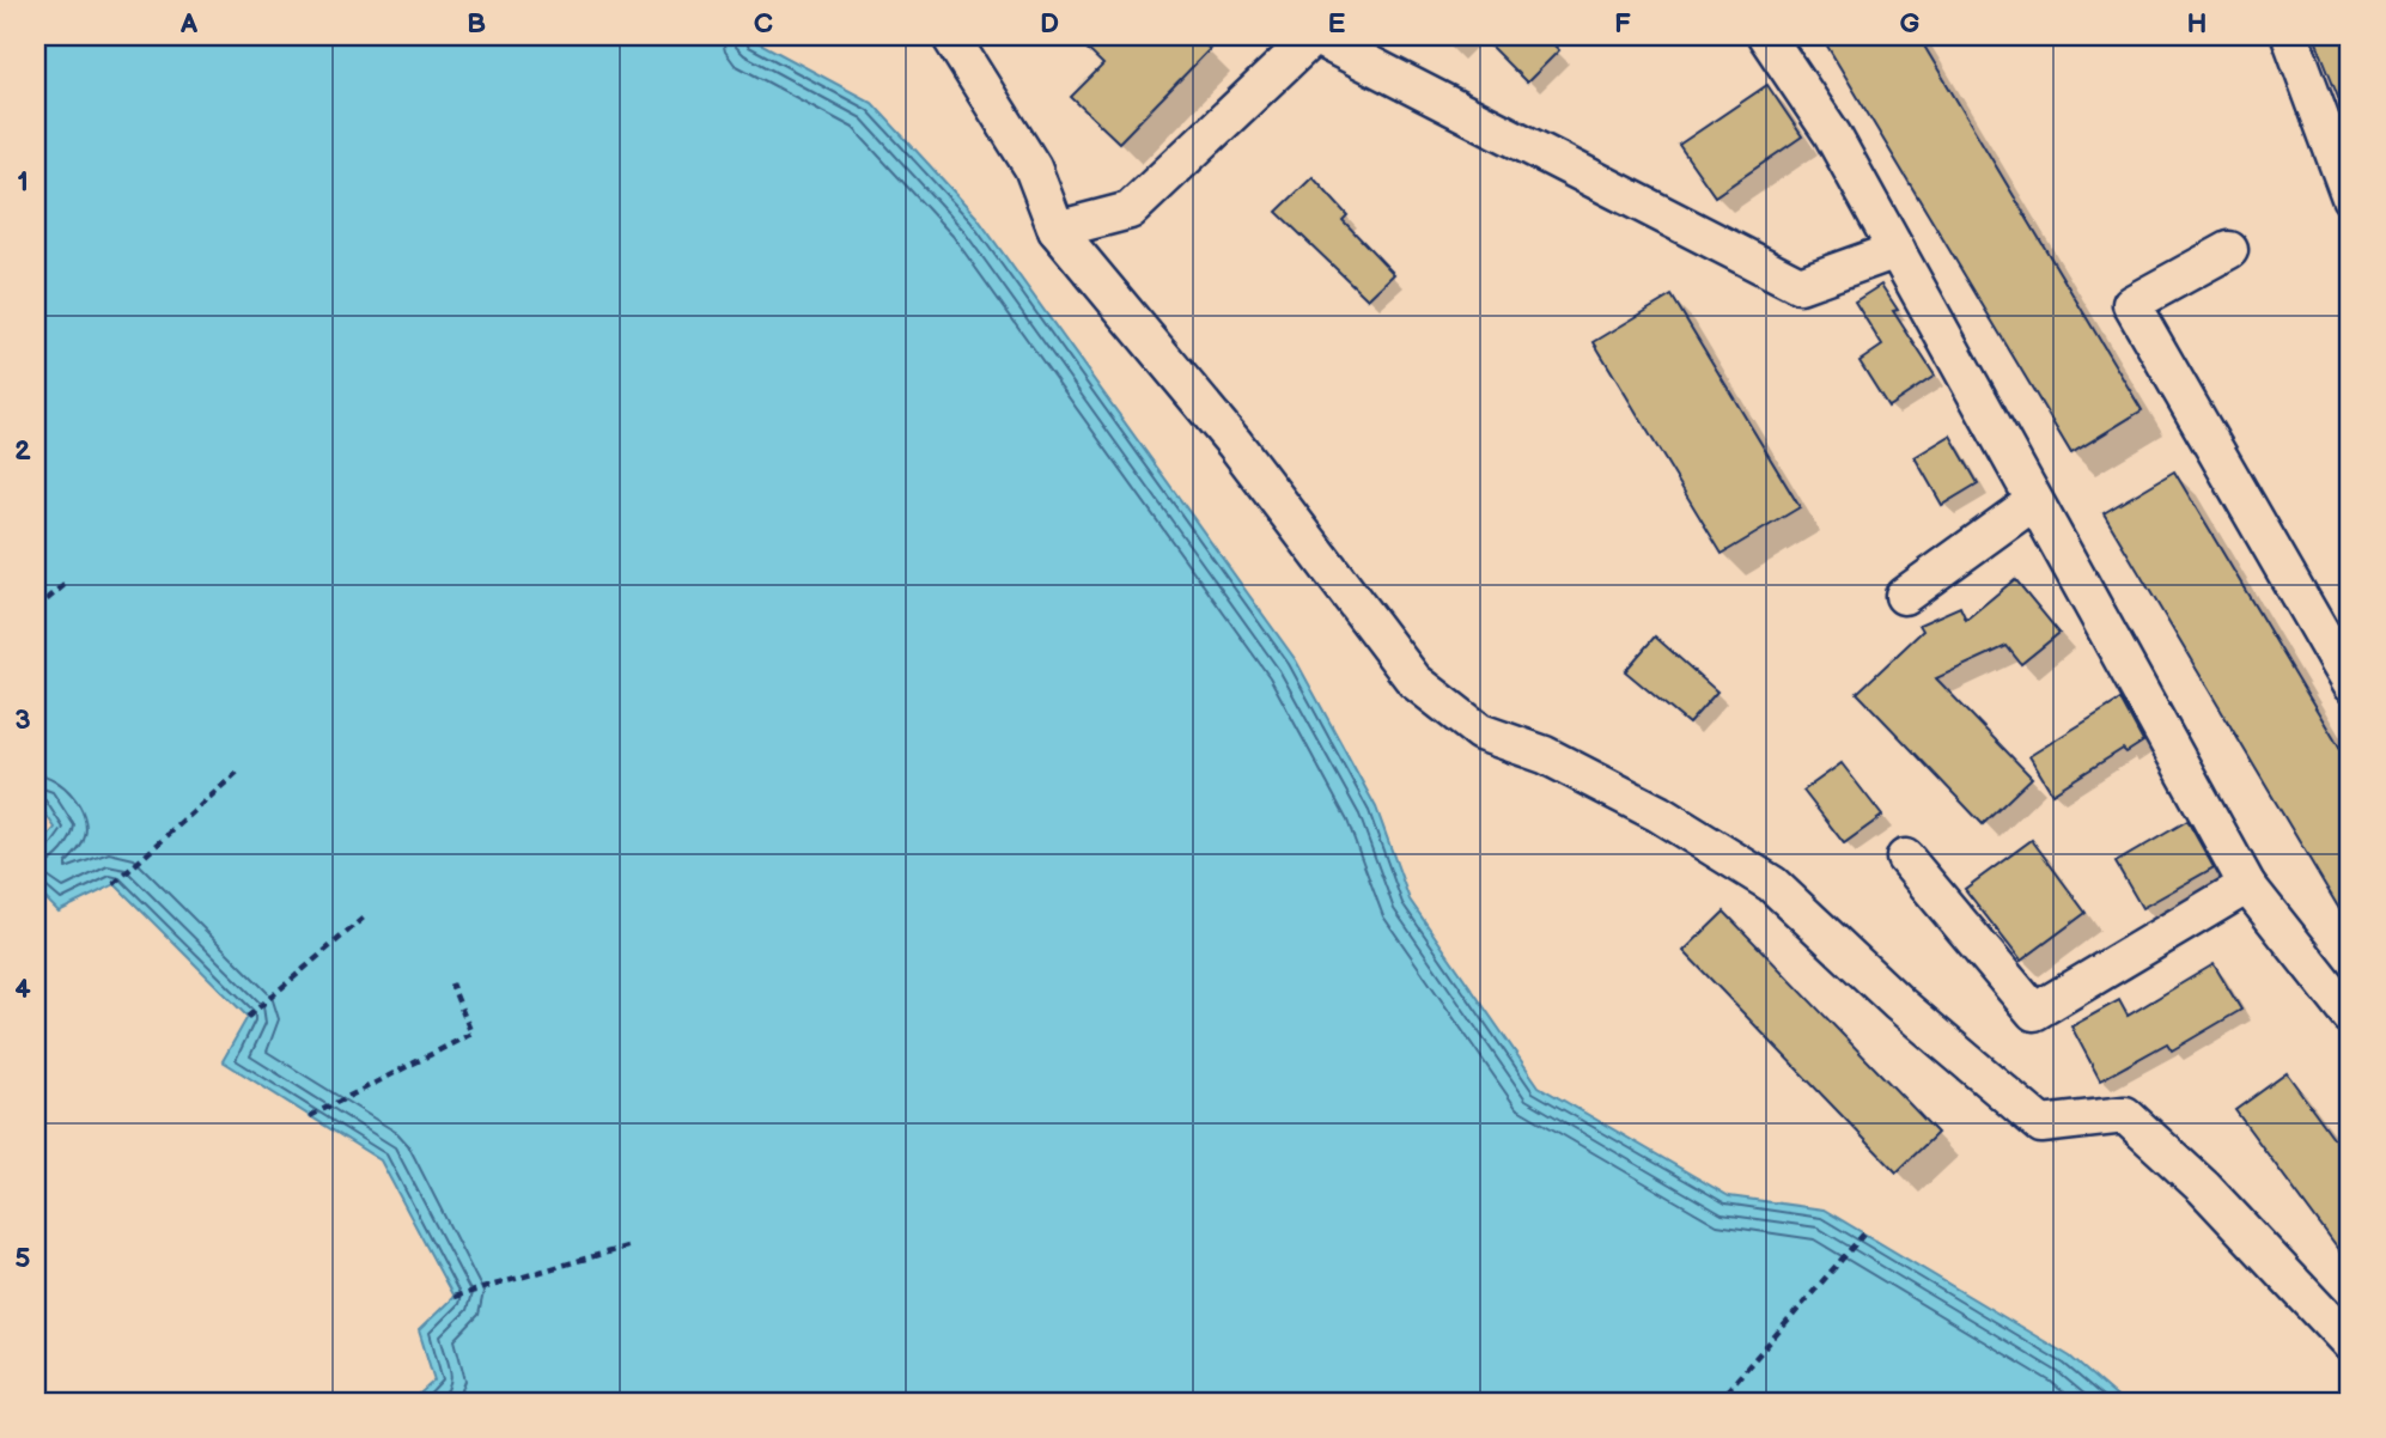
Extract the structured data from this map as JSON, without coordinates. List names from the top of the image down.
{
  "grid": {
    "columns": [
      "A",
      "B",
      "C",
      "D",
      "E",
      "F",
      "G",
      "H"
    ],
    "rows": [
      "1",
      "2",
      "3",
      "4",
      "5"
    ]
  }
}
